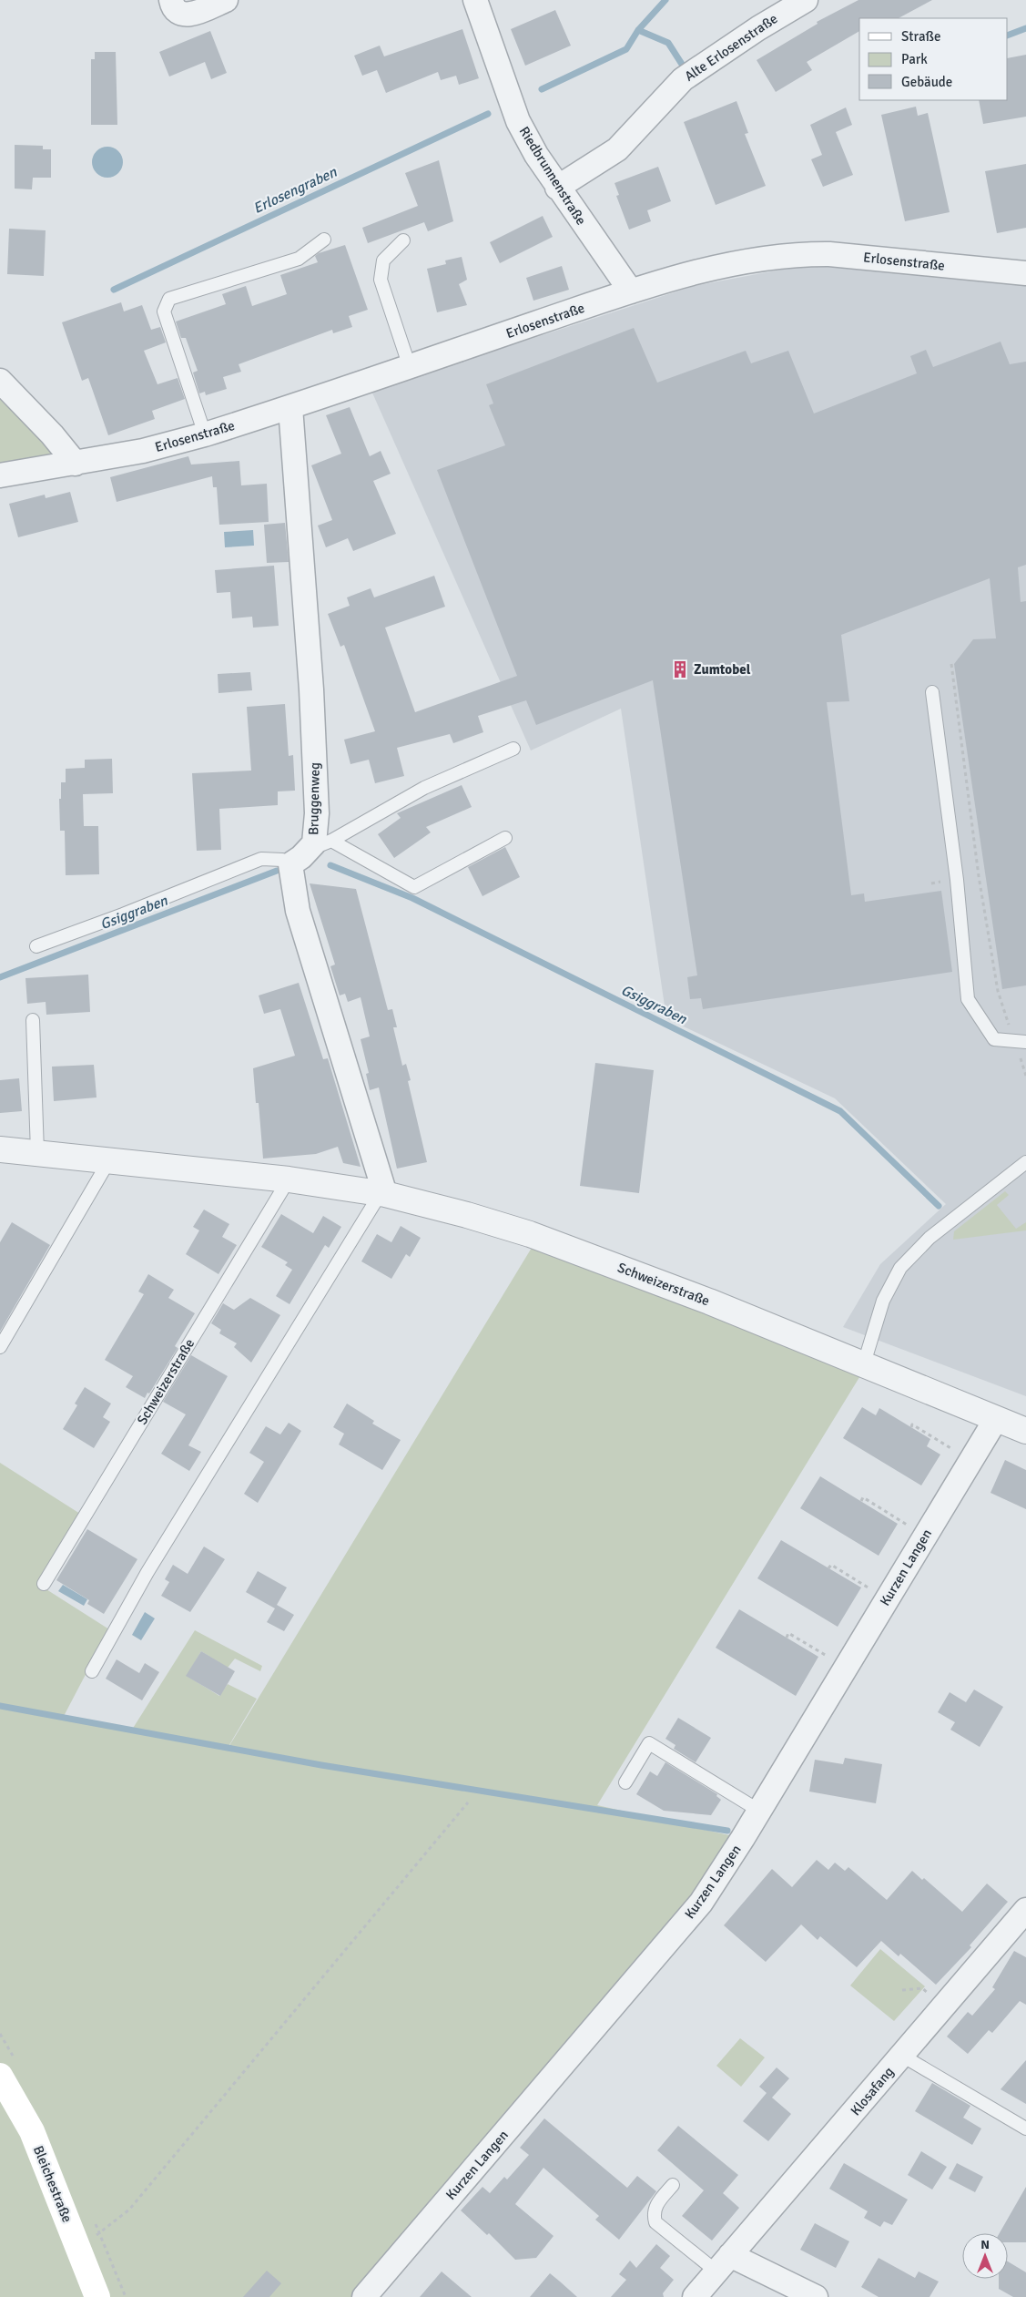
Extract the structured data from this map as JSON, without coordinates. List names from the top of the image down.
{
  "streets": {
    "main road": ["Bleichestraße"],
    "street": [
      "Alte Erlosenstraße",
      "Riedbrunnenstraße",
      "Erlosenstraße",
      "Bruggenweg",
      "Schweizerstraße",
      "Kurzen Langen",
      "Klosafang"
    ]
  },
  "crossings": [
    ["Alte Erlosenstraße", "Riedbrunnenstraße"],
    ["Riedbrunnenstraße", "Erlosenstraße"],
    ["Erlosenstraße", "Bruggenweg"],
    ["Schweizerstraße", "Kurzen Langen"]
  ],
  "water": ["Erlosengraben", "Gsiggraben"],
  "places": {
    "building": ["Zumtobel"]
  },
  "legend": ["Straße", "Park", "Gebäude"],
  "north": "top"
}
